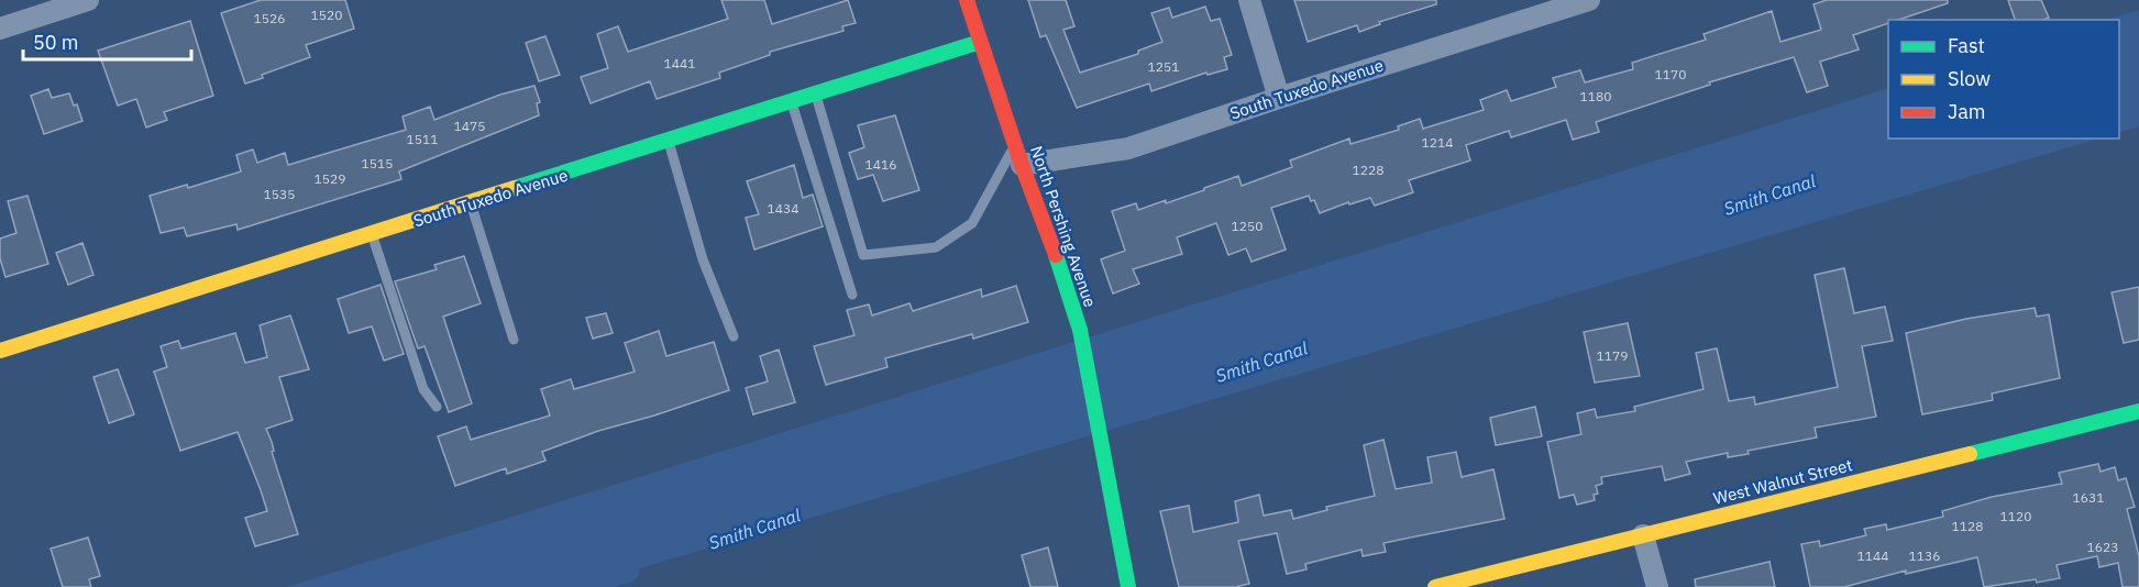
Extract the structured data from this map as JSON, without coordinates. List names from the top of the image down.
{
  "streets": {
    "street": ["South Tuxedo Avenue", "North Pershing Avenue", "West Walnut Street"]
  },
  "crossings": [
    ["South Tuxedo Avenue", "North Pershing Avenue"]
  ],
  "water": ["Smith Canal"],
  "house_numbers": [
    "1520",
    "1526",
    "1441",
    "1251",
    "1170",
    "1180",
    "1475",
    "1511",
    "1214",
    "1515",
    "1416",
    "1228",
    "1529",
    "1535",
    "1434",
    "1250",
    "1179",
    "1631",
    "1120",
    "1128",
    "1623",
    "1144",
    "1136"
  ],
  "legend": ["Fast", "Slow", "Jam"],
  "scale_bar": "50 m"
}
